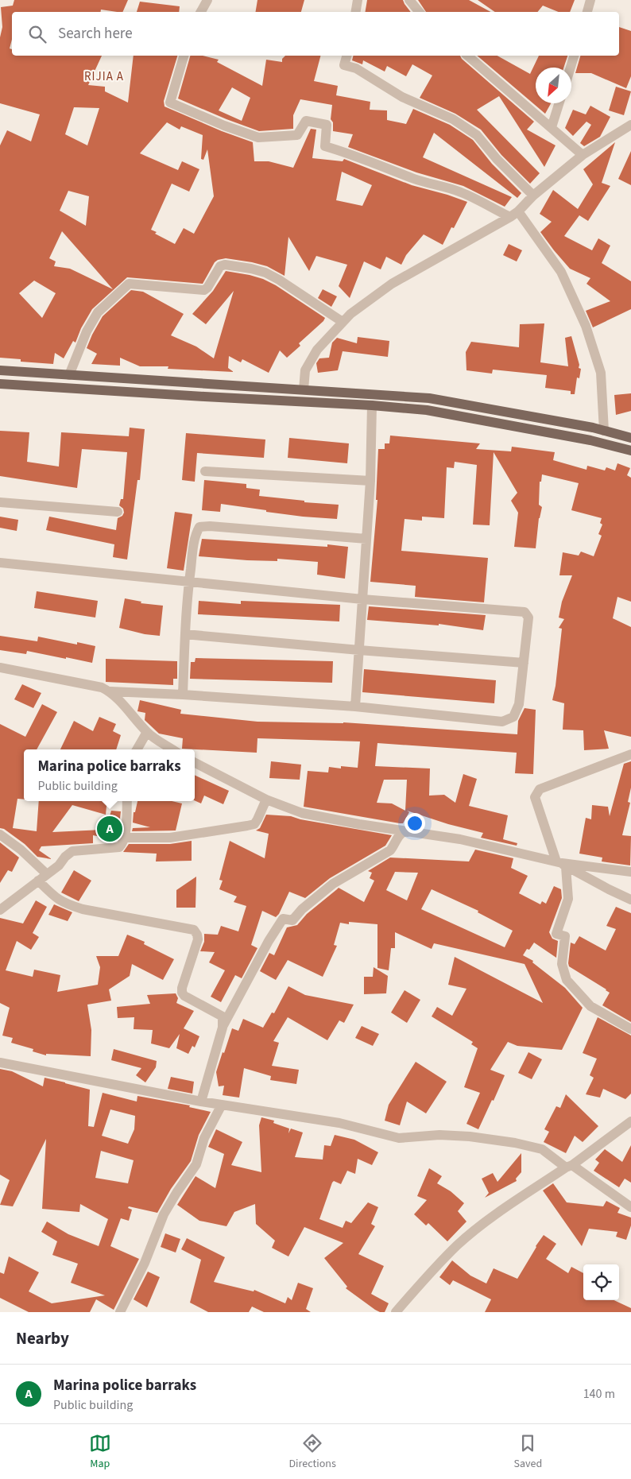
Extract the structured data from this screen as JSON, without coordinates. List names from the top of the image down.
{
  "districts": ["RIJIA A"],
  "north": "bottom left",
  "page": {
    "search": "Search here",
    "popup": ["Marina police barraks", "Public building"],
    "pins": "A",
    "heading": "Nearby",
    "list": [
      {
        "mark": "A",
        "name": "Marina police barraks",
        "note": "Public building",
        "value": "140 m"
      }
    ],
    "nav": ["Map", "Directions", "Saved"]
  }
}
